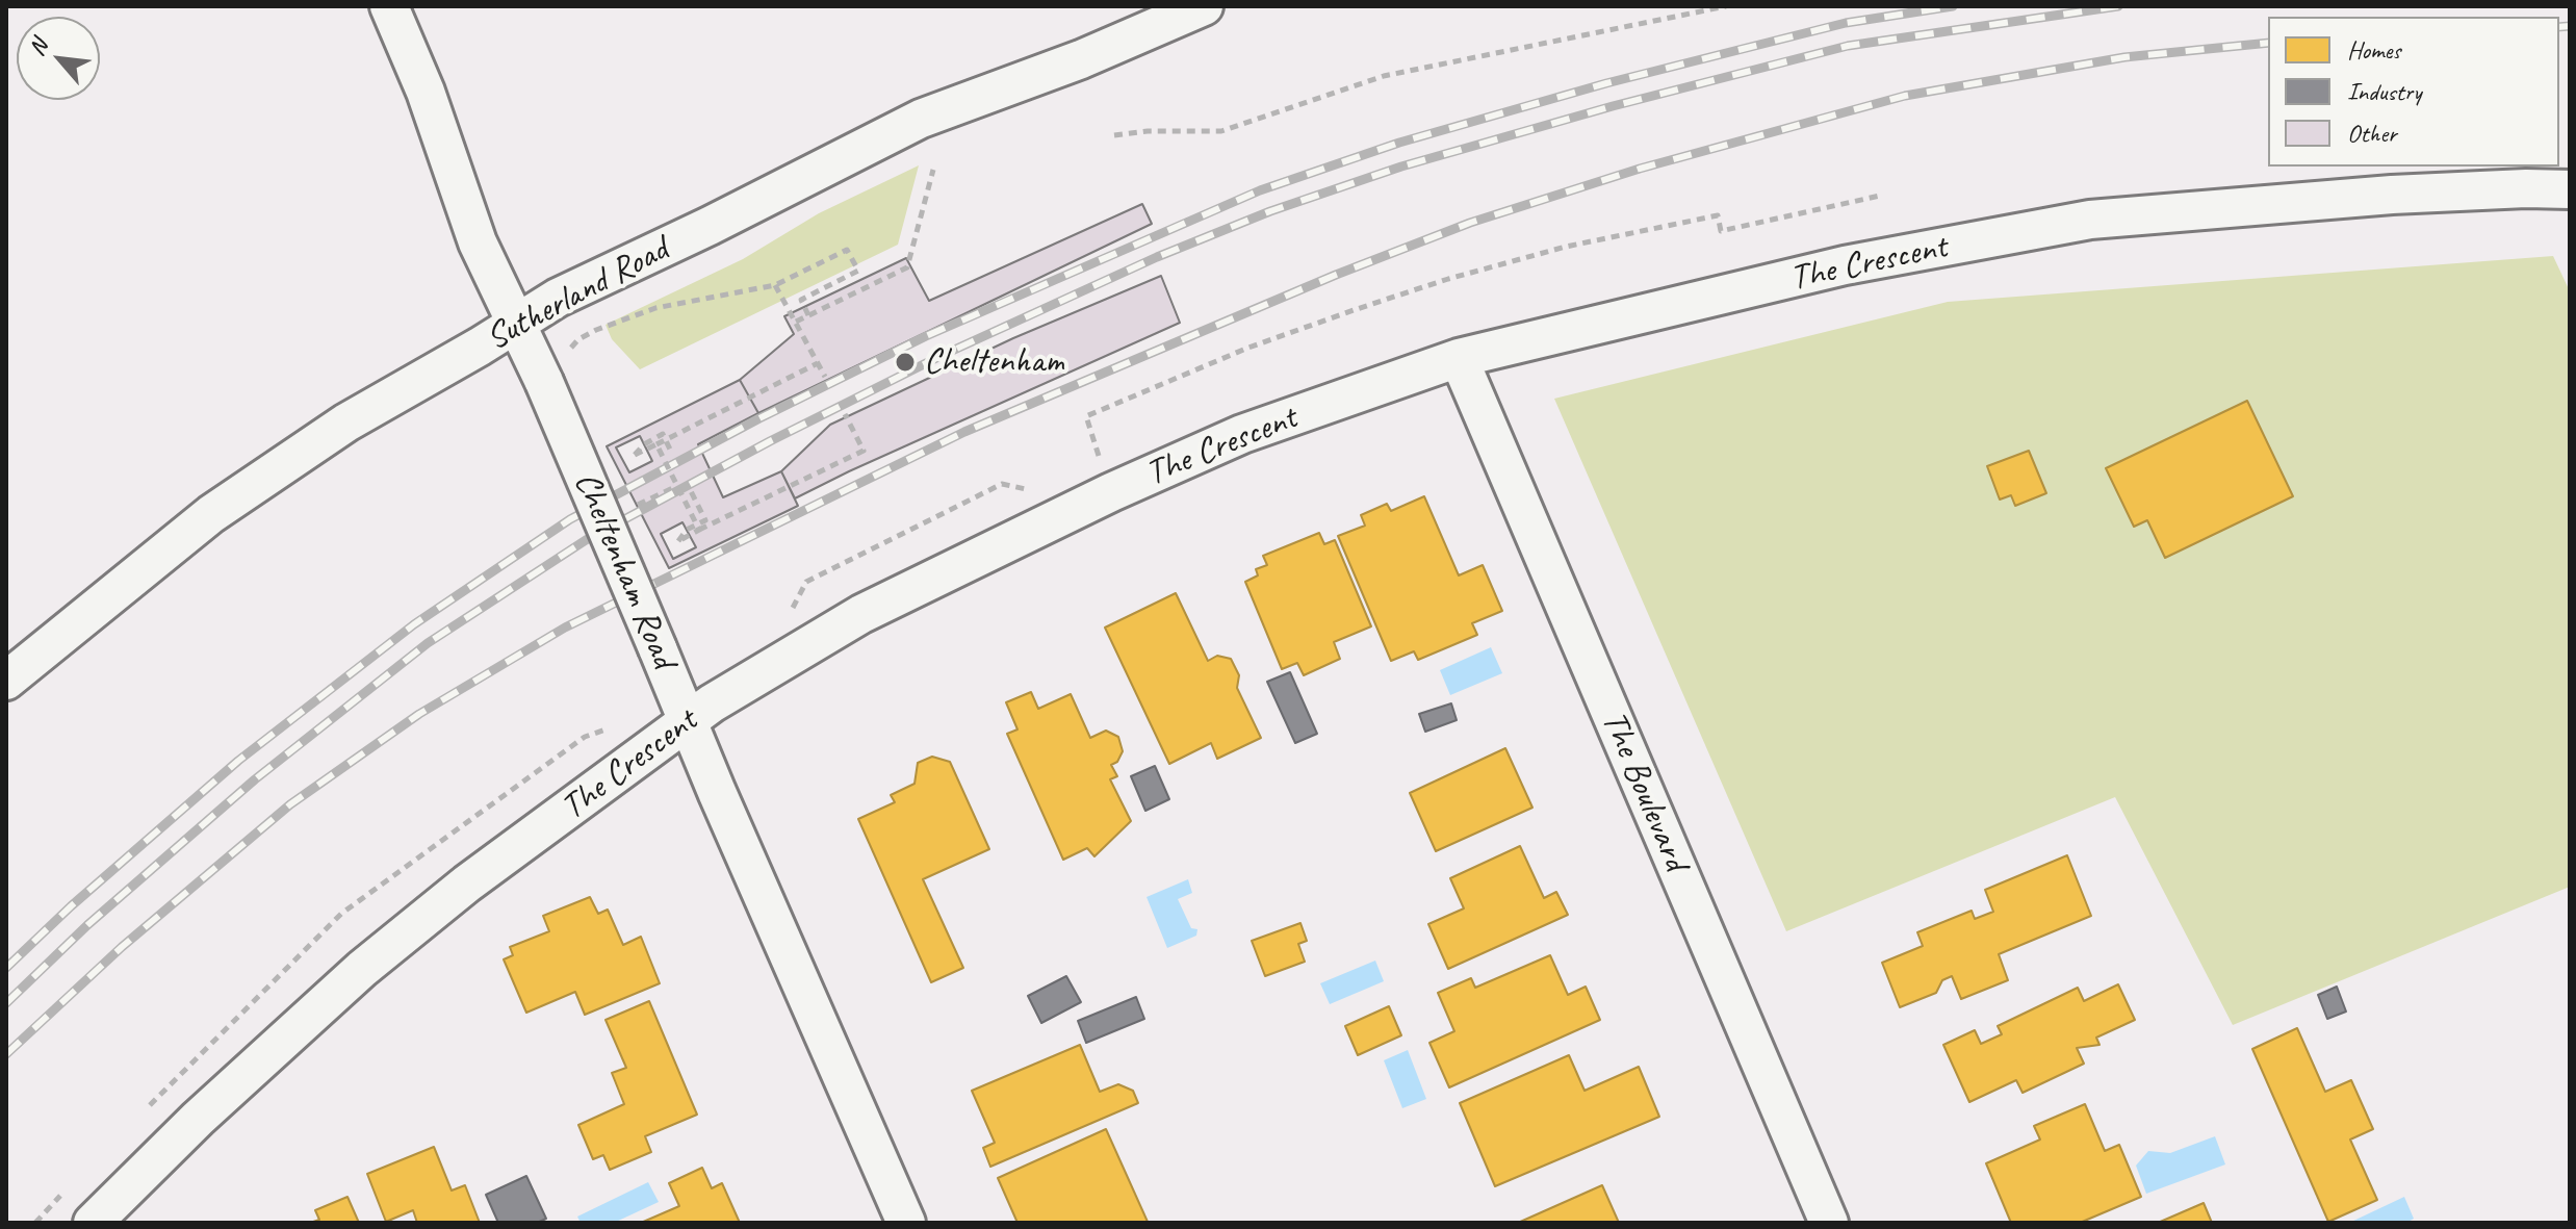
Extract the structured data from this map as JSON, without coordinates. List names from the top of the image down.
{
  "streets": {
    "street": [
      "The Crescent",
      "Sutherland Road",
      "Cheltenham Road",
      "The Boulevard"
    ]
  },
  "crossings": [
    ["The Crescent", "Cheltenham Road"],
    ["The Crescent", "The Boulevard"],
    ["Sutherland Road", "Cheltenham Road"]
  ],
  "places": ["Cheltenham"],
  "legend": ["Homes", "Industry", "Other"],
  "north": "top left"
}
